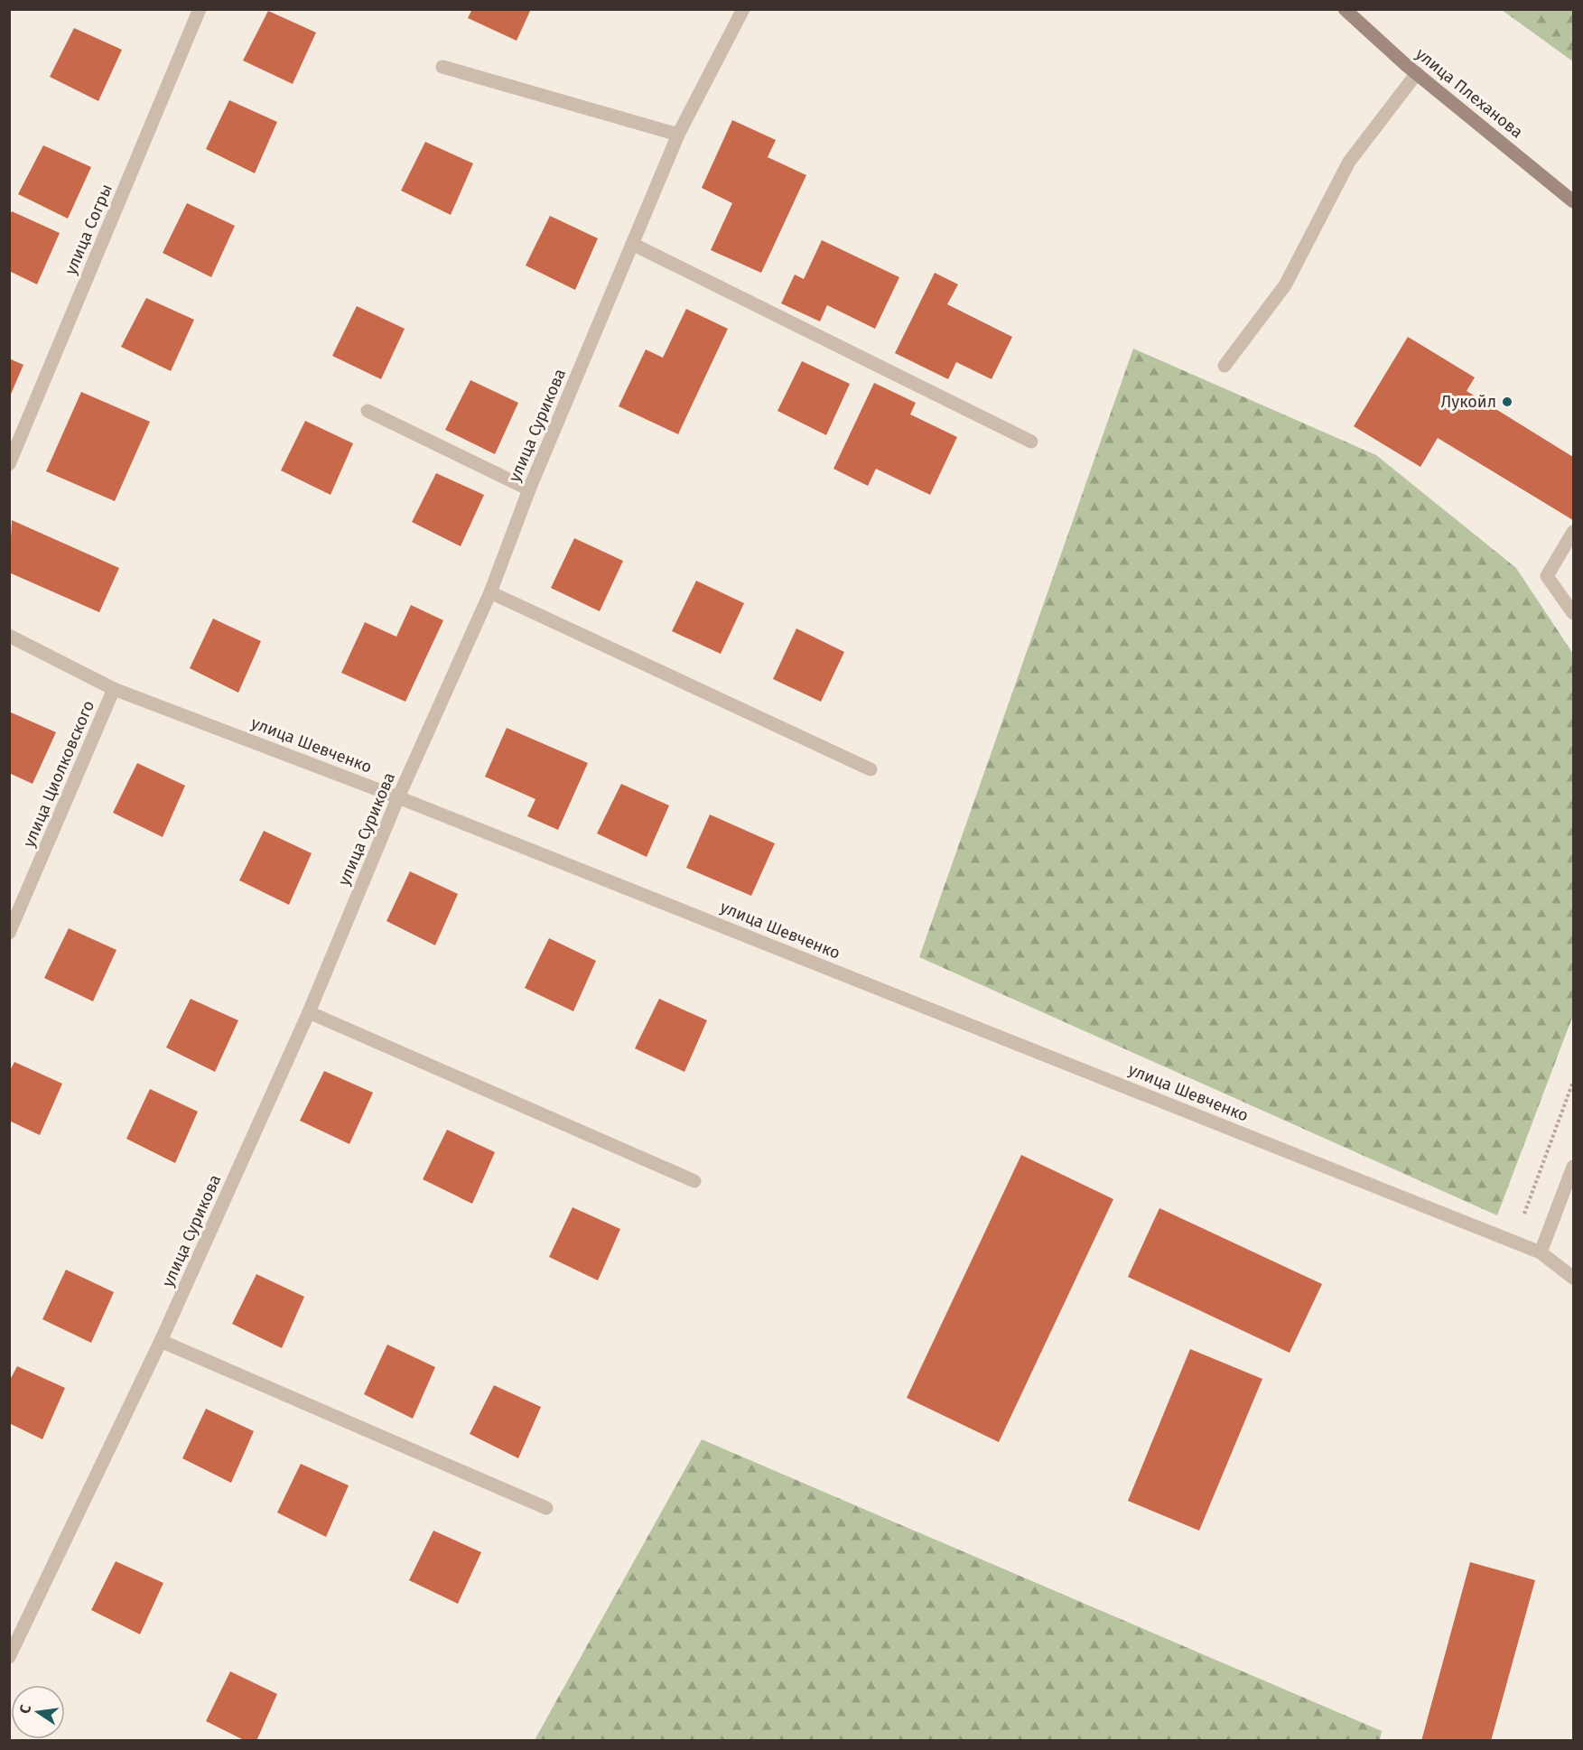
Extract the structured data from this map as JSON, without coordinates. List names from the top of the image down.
{
  "streets": {
    "main road": ["улица Плеханова"],
    "street": [
      "улица Согры",
      "улица Сурикова",
      "улица Шевченко",
      "улица Циолковского"
    ]
  },
  "crossings": [
    ["улица Сурикова", "улица Шевченко"],
    ["улица Шевченко", "улица Циолковского"]
  ],
  "places": ["Лукойл"],
  "north": "left"
}
